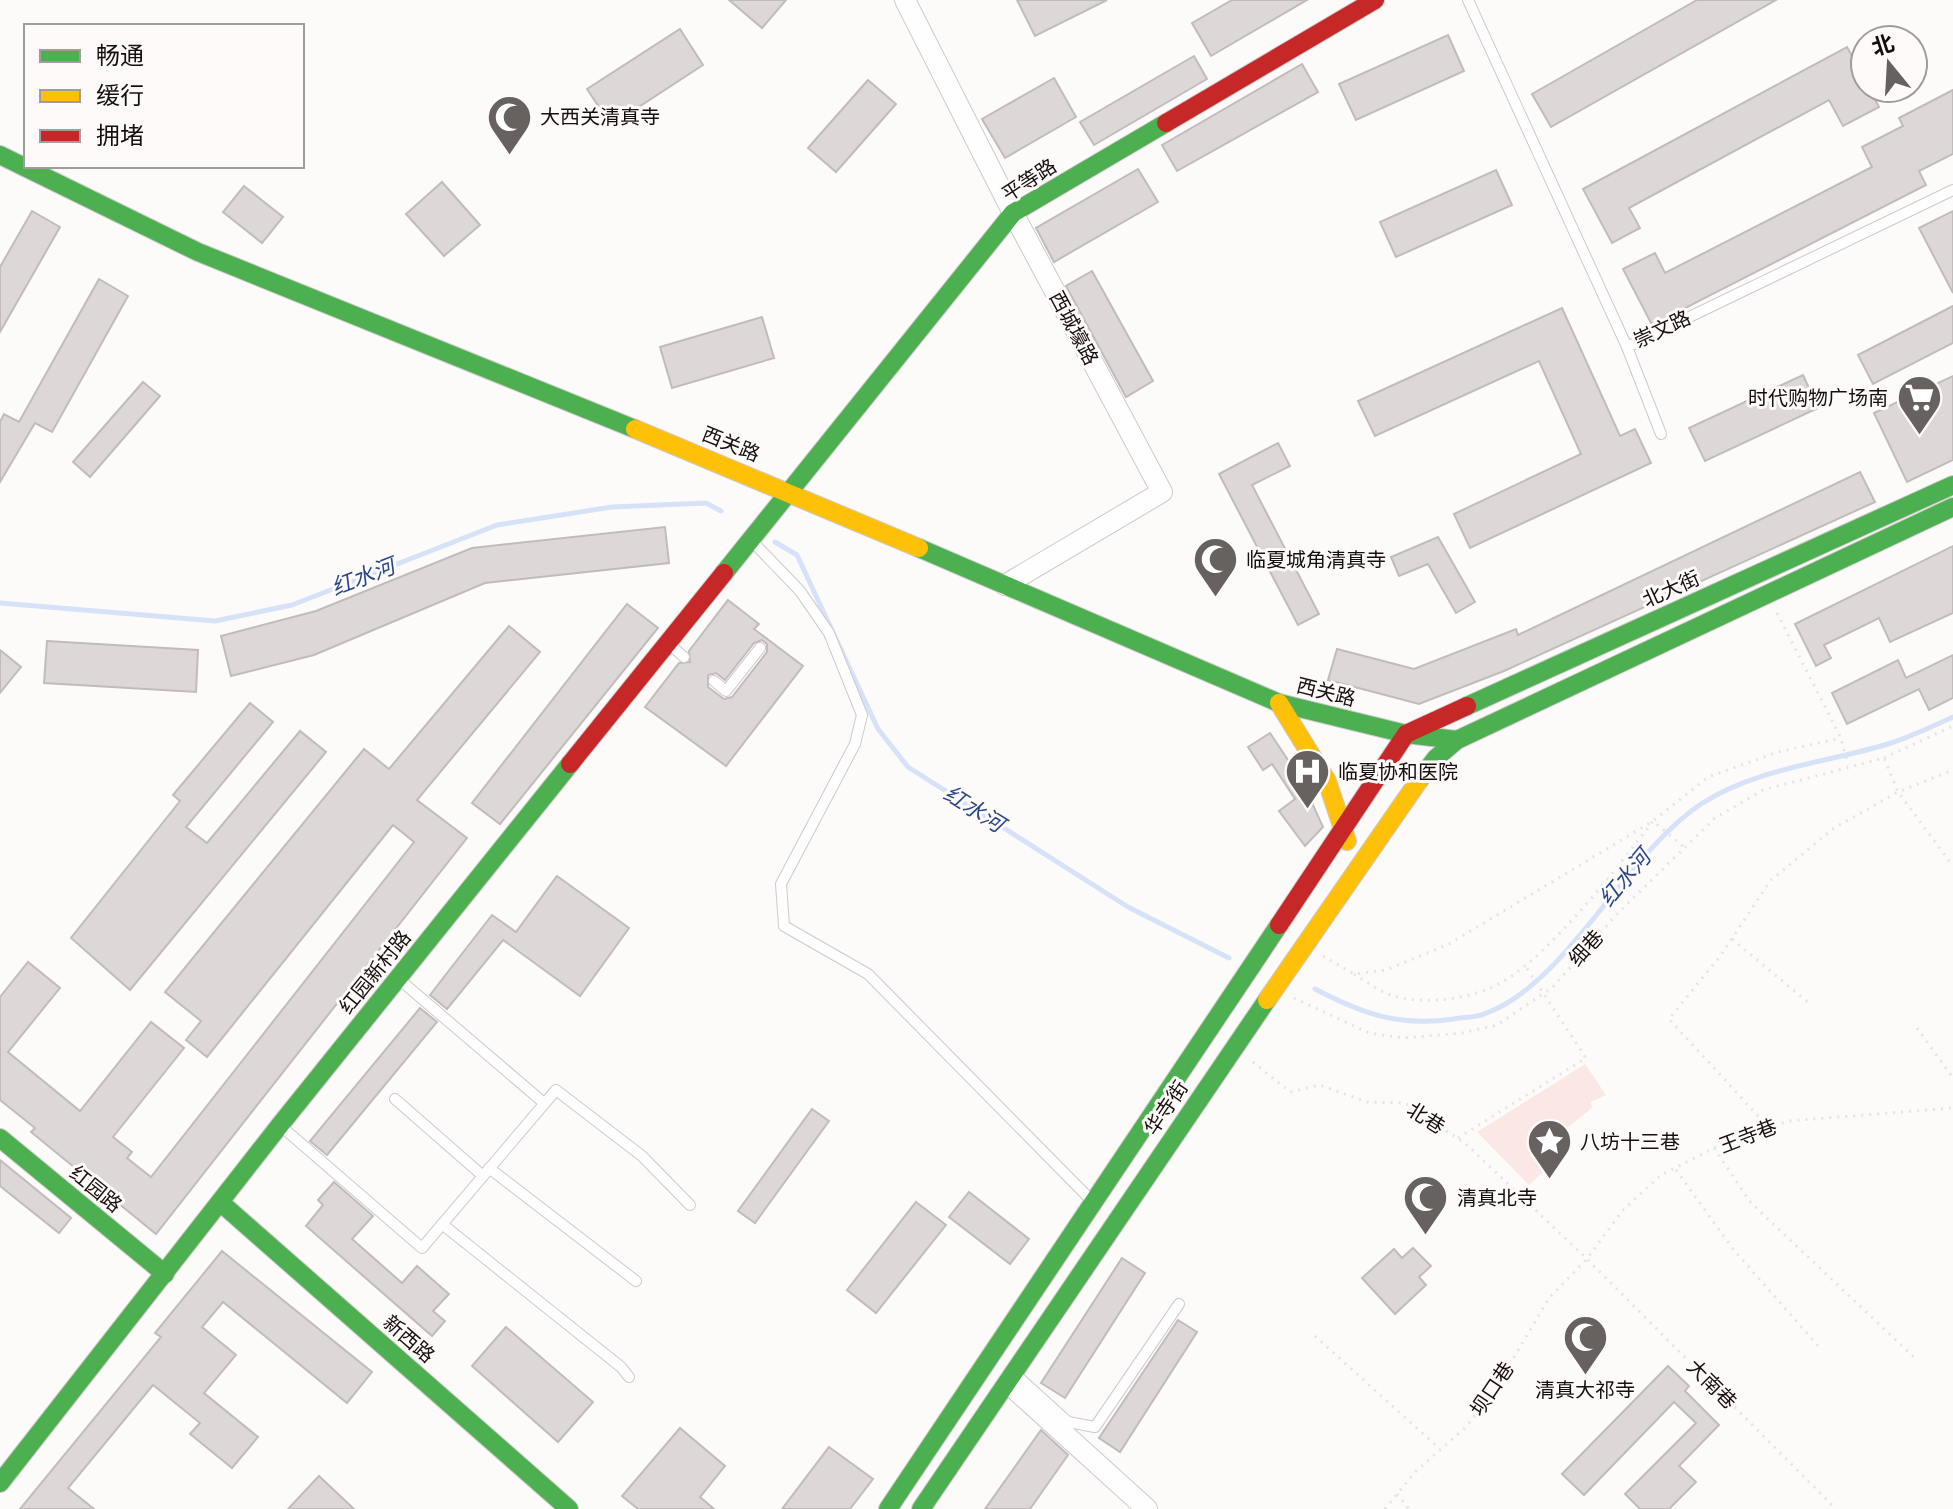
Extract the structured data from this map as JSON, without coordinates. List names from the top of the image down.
{
  "streets": {
    "main road": [
      "平等路",
      "西关路",
      "北大街",
      "红园新村路",
      "华寺街",
      "红园路",
      "新西路"
    ],
    "street": ["西城壕路"],
    "lane": ["崇文路"],
    "path": [
      "细巷",
      "北巷",
      "王寺巷",
      "大南巷",
      "坝口巷"
    ]
  },
  "crossings": [
    ["平等路", "西城壕路"],
    ["平等路", "西关路"],
    ["平等路", "红园新村路"],
    ["西城壕路", "西关路"],
    ["西关路", "北大街"],
    ["西关路", "红园新村路"],
    ["西关路", "华寺街"],
    ["北大街", "华寺街"],
    ["细巷", "华寺街"],
    ["红园新村路", "红园路"],
    ["红园新村路", "新西路"],
    ["华寺街", "北巷"],
    ["北巷", "王寺巷"],
    ["北巷", "大南巷"],
    ["北巷", "坝口巷"],
    ["王寺巷", "大南巷"],
    ["王寺巷", "坝口巷"],
    ["大南巷", "坝口巷"]
  ],
  "water": ["红水河"],
  "places": {
    "mosque": [
      "大西关清真寺",
      "临夏城角清真寺",
      "清真北寺",
      "清真大祁寺"
    ],
    "supermarket": ["时代购物广场南"],
    "hospital": ["临夏协和医院"],
    "place": ["八坊十三巷"]
  },
  "legend": ["畅通", "缓行", "拥堵"],
  "north": "top"
}
